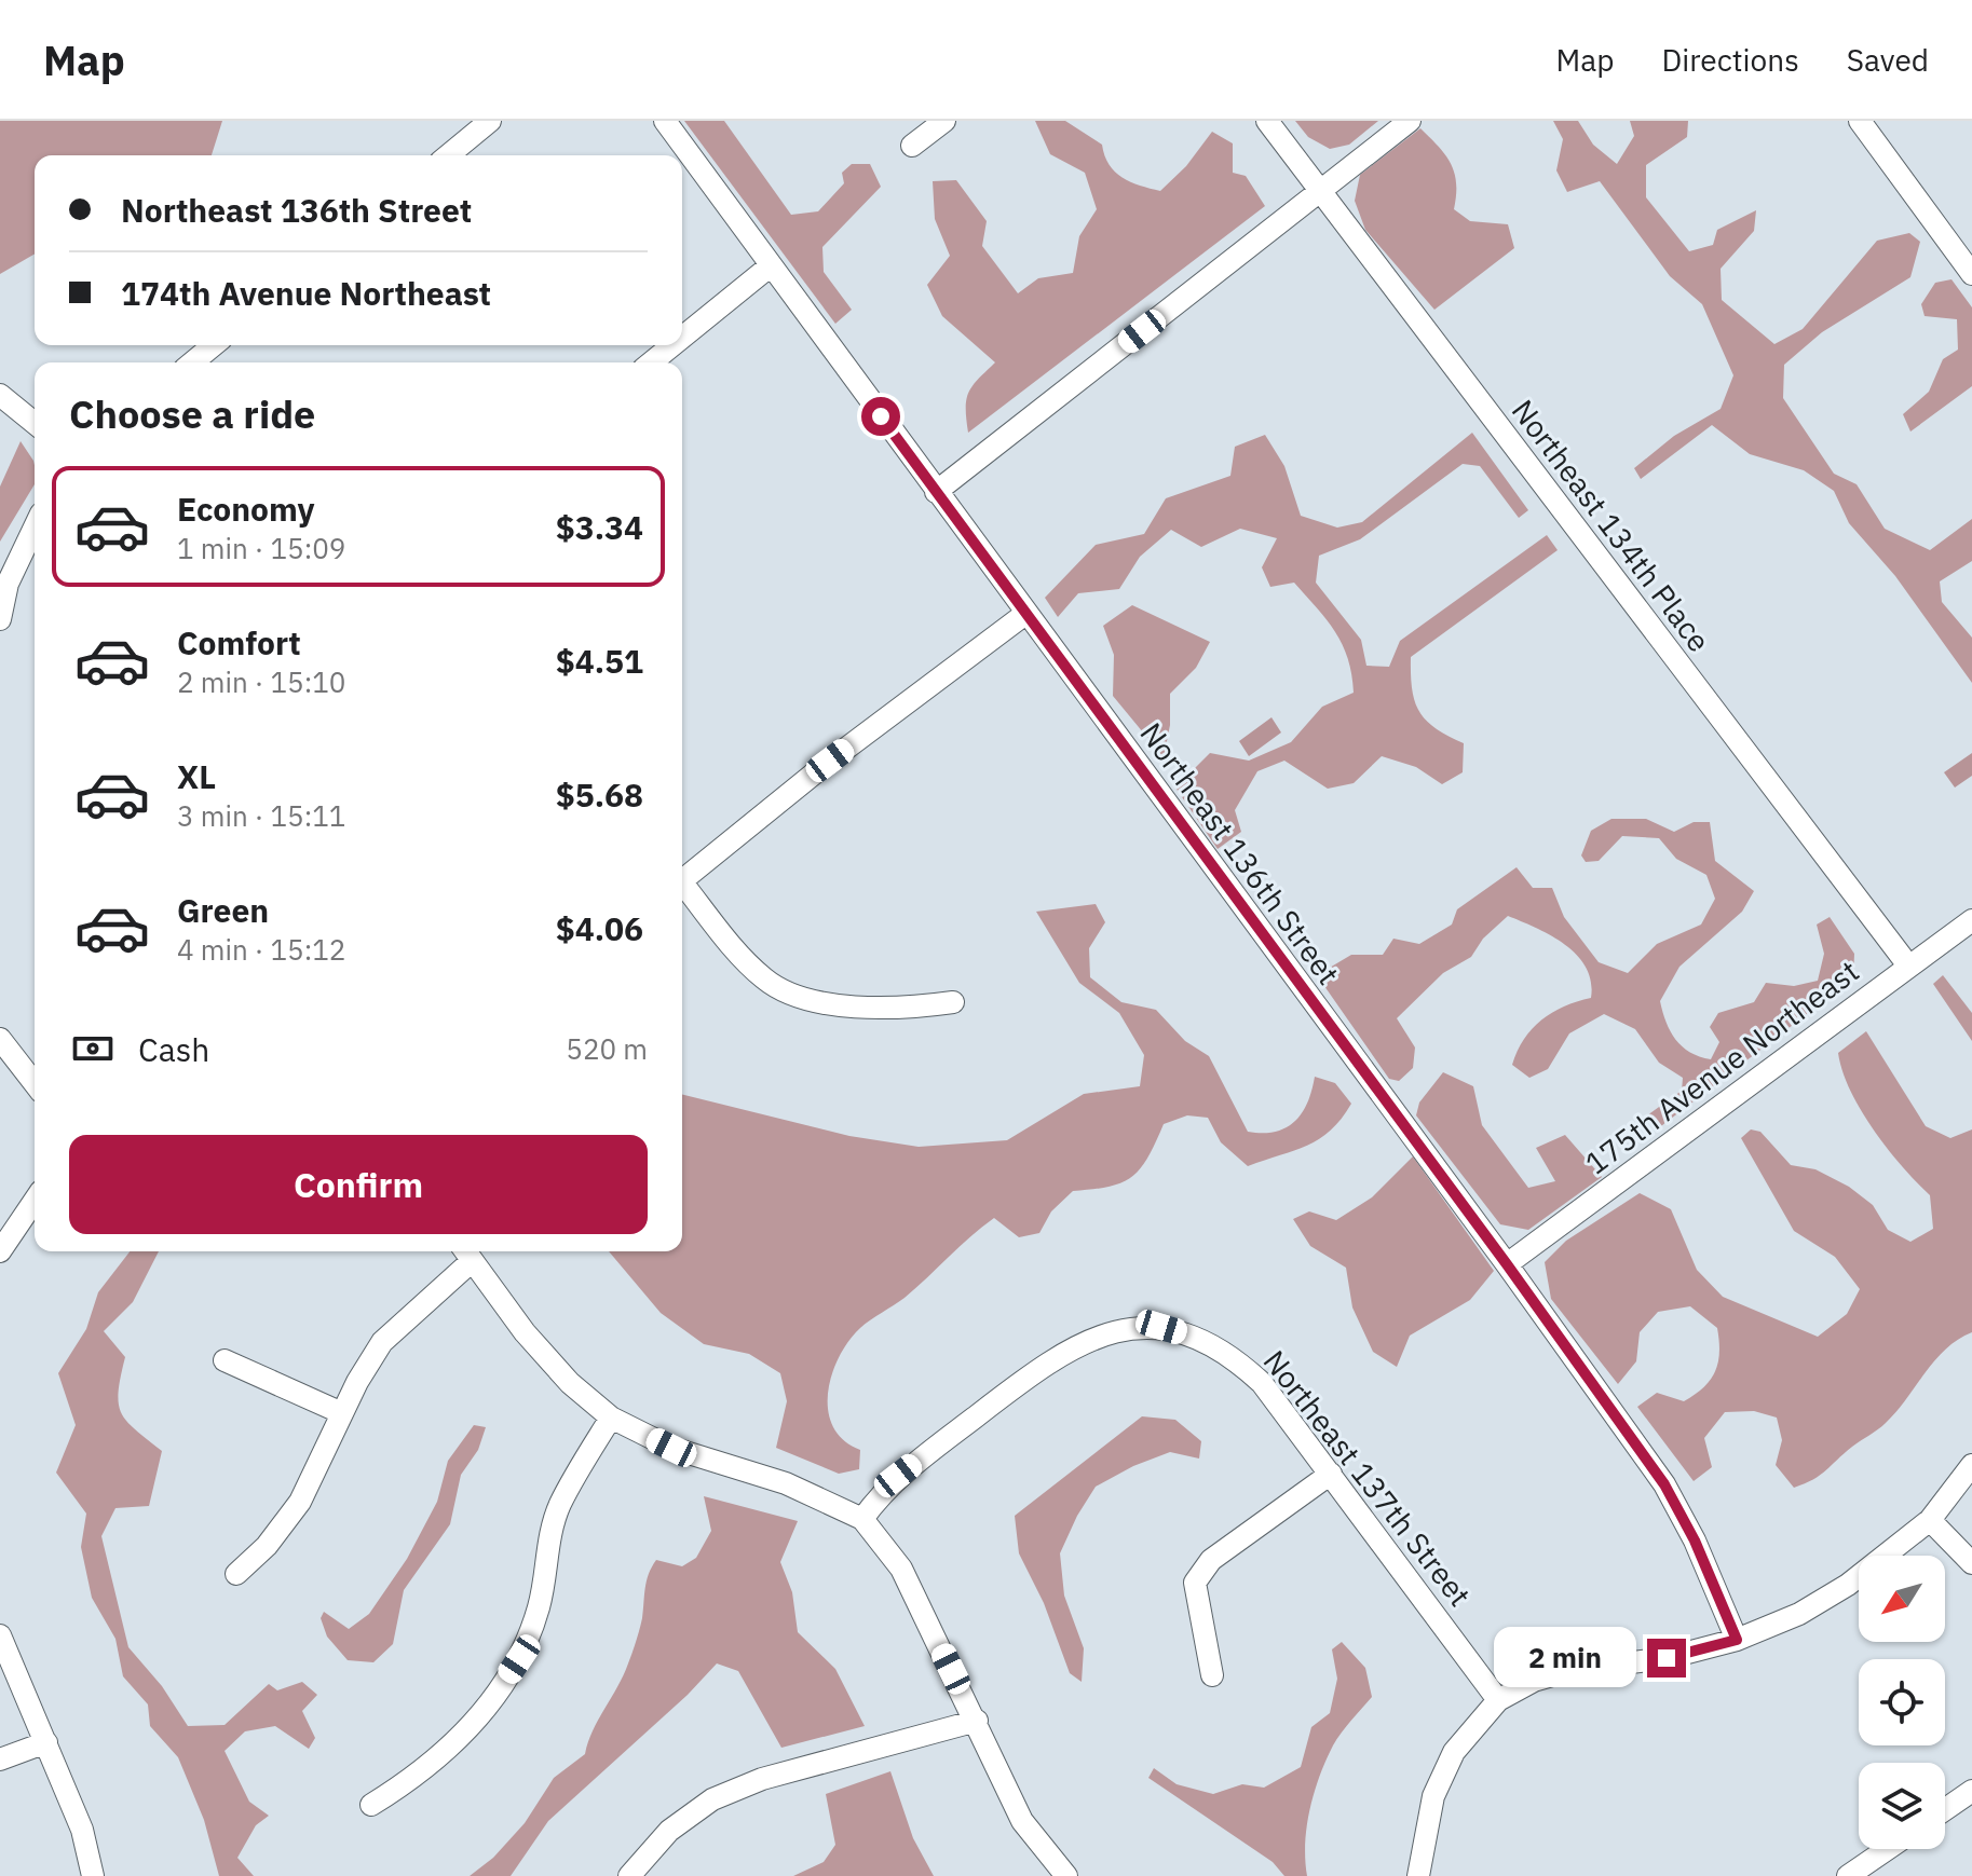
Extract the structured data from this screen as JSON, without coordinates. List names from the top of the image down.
{
  "streets": {
    "street": [
      "Northeast 134th Place",
      "Northeast 136th Street",
      "175th Avenue Northeast",
      "Northeast 137th Street"
    ]
  },
  "crossings": [
    ["Northeast 134th Place", "175th Avenue Northeast"],
    ["Northeast 136th Street", "175th Avenue Northeast"]
  ],
  "north": "bottom left",
  "page": {
    "header": "Map",
    "nav": ["Map", "Directions", "Saved"],
    "banner": ["Northeast 136th Street", "174th Avenue Northeast"],
    "heading": "Choose a ride",
    "list": [
      {
        "name": "Economy",
        "note": "1 min · 15:09",
        "value": "$3.34"
      },
      {
        "name": "Comfort",
        "note": "2 min · 15:10",
        "value": "$4.51"
      },
      {
        "name": "XL",
        "note": "3 min · 15:11",
        "value": "$5.68"
      },
      {
        "name": "Green",
        "note": "4 min · 15:12",
        "value": "$4.06"
      }
    ],
    "pay": ["Cash", "520 m"],
    "buttons": "Confirm",
    "bubble": "2 min"
  }
}
